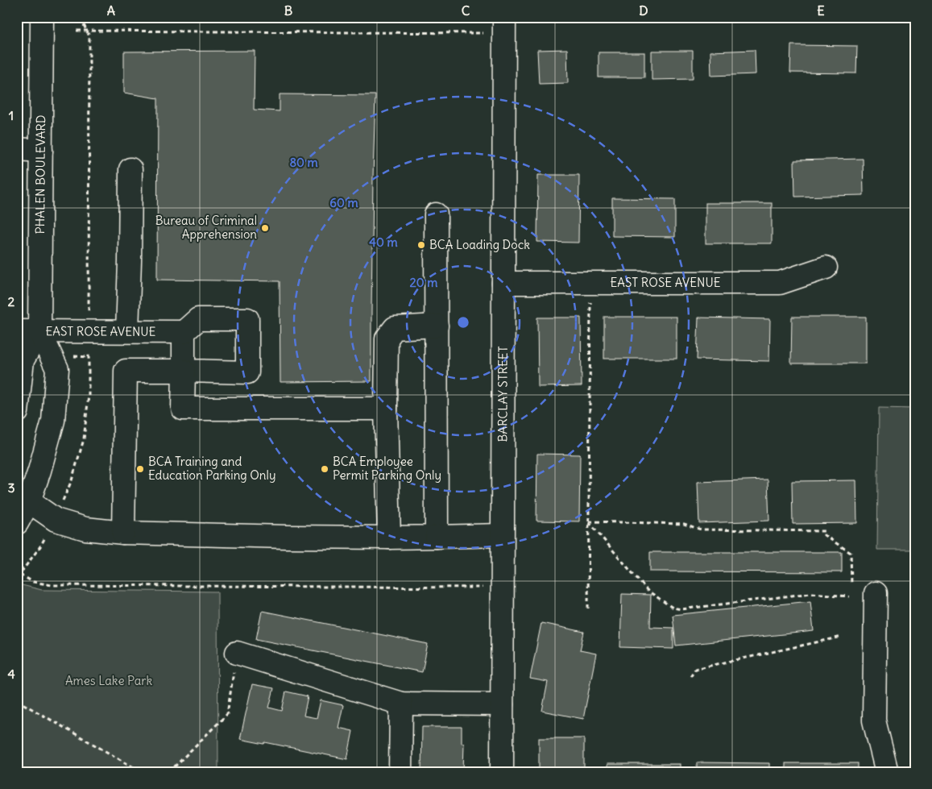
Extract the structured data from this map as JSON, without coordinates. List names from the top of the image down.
{
  "streets": {
    "street": ["PHALEN BOULEVARD", "EAST ROSE AVENUE", "BARCLAY STREET"]
  },
  "crossings": [
    ["PHALEN BOULEVARD", "EAST ROSE AVENUE"],
    ["EAST ROSE AVENUE", "BARCLAY STREET"]
  ],
  "parks": ["Ames Lake Park"],
  "places": [
    "Bureau of Criminal Apprehension",
    "BCA Loading Dock",
    "BCA Training and Education Parking Only",
    "BCA Employee Permit Parking Only"
  ],
  "grid": {
    "columns": [
      "A",
      "B",
      "C",
      "D",
      "E"
    ],
    "rows": [
      "1",
      "2",
      "3",
      "4"
    ]
  },
  "rings": [
    "80 m",
    "60 m",
    "40 m",
    "20 m"
  ]
}
